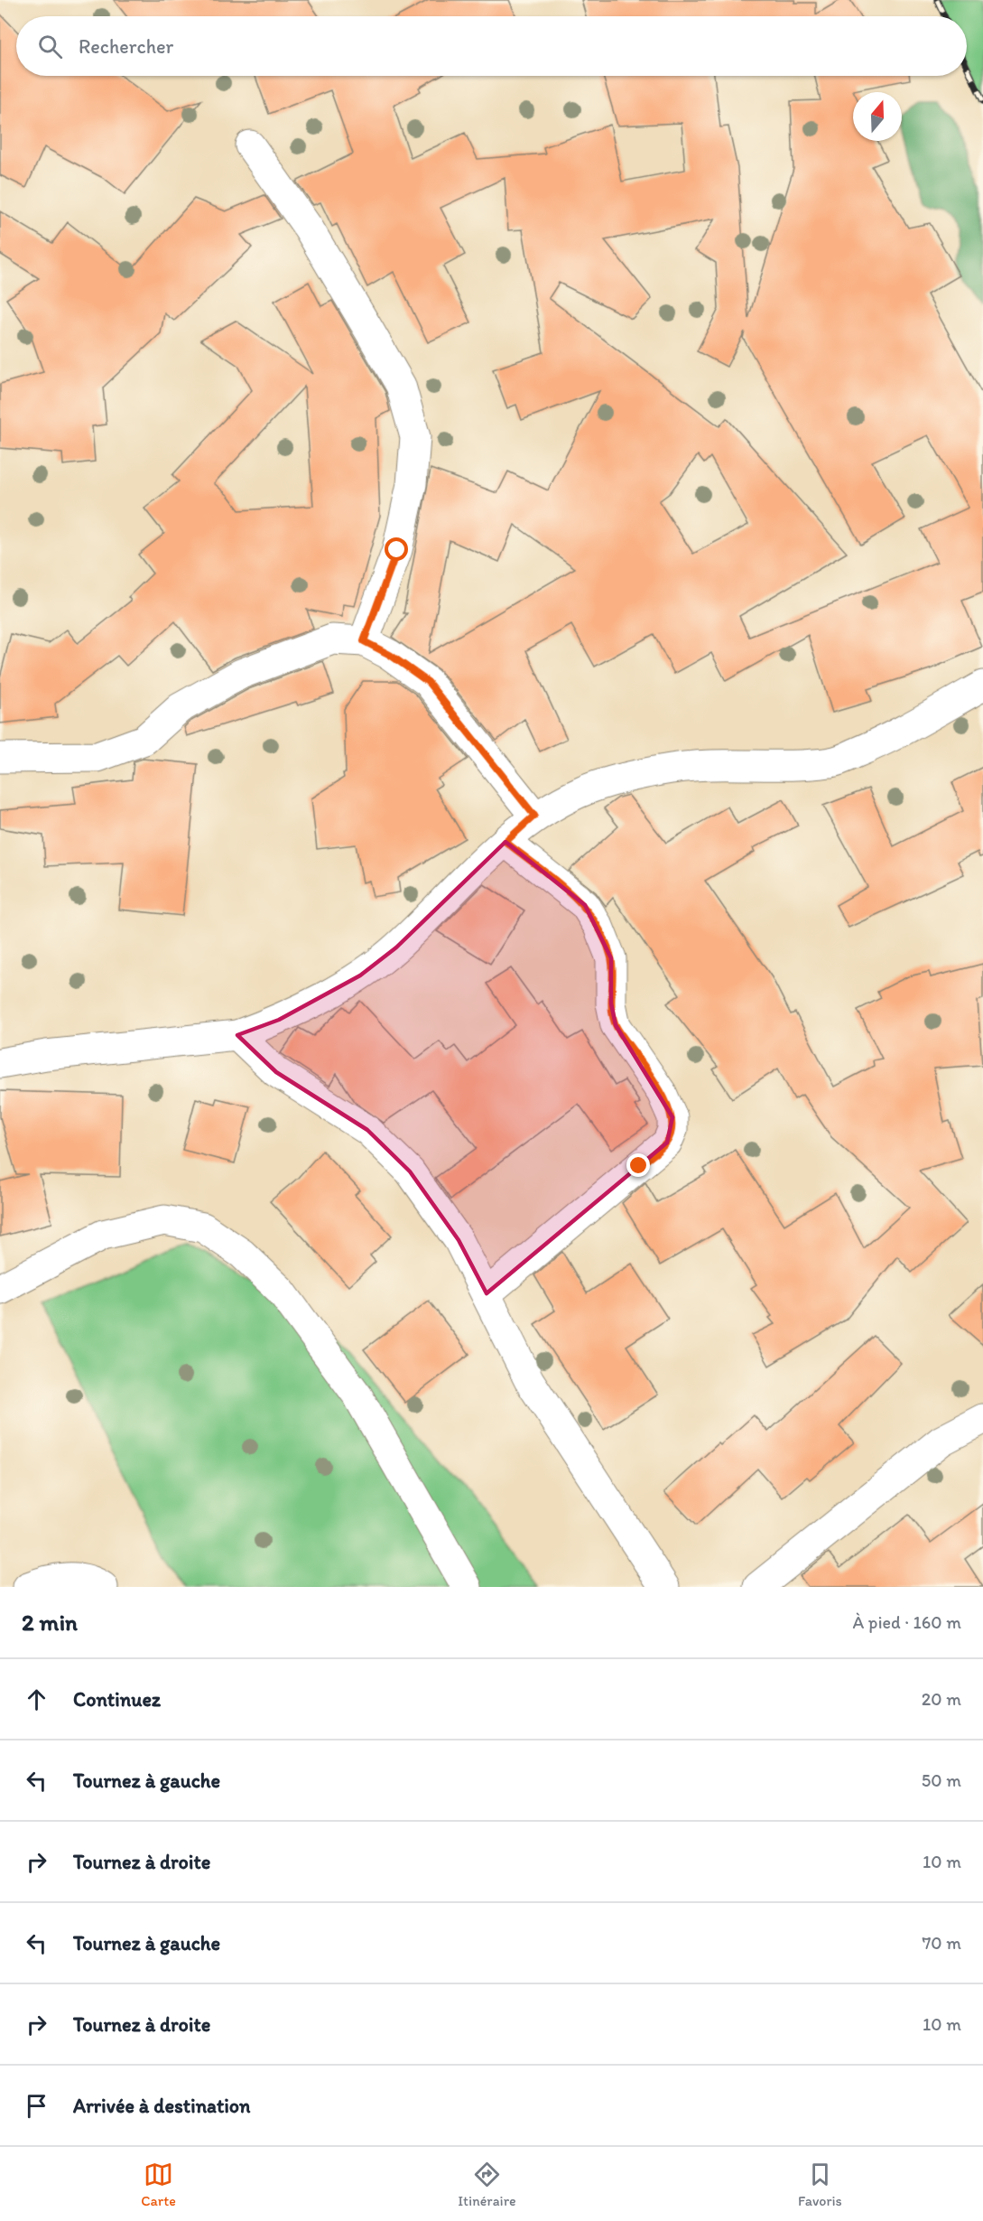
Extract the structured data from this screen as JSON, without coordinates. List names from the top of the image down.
{
  "north": "top",
  "page": {
    "search": "Rechercher",
    "heading": ["2 min", "À pied · 160 m"],
    "list": [
      ["Continuez", "20 m"],
      ["Tournez à gauche", "50 m"],
      ["Tournez à droite", "10 m"],
      ["Tournez à gauche", "70 m"],
      ["Tournez à droite", "10 m"],
      "Arrivée à destination"
    ],
    "nav": ["Carte", "Itinéraire", "Favoris"]
  }
}
